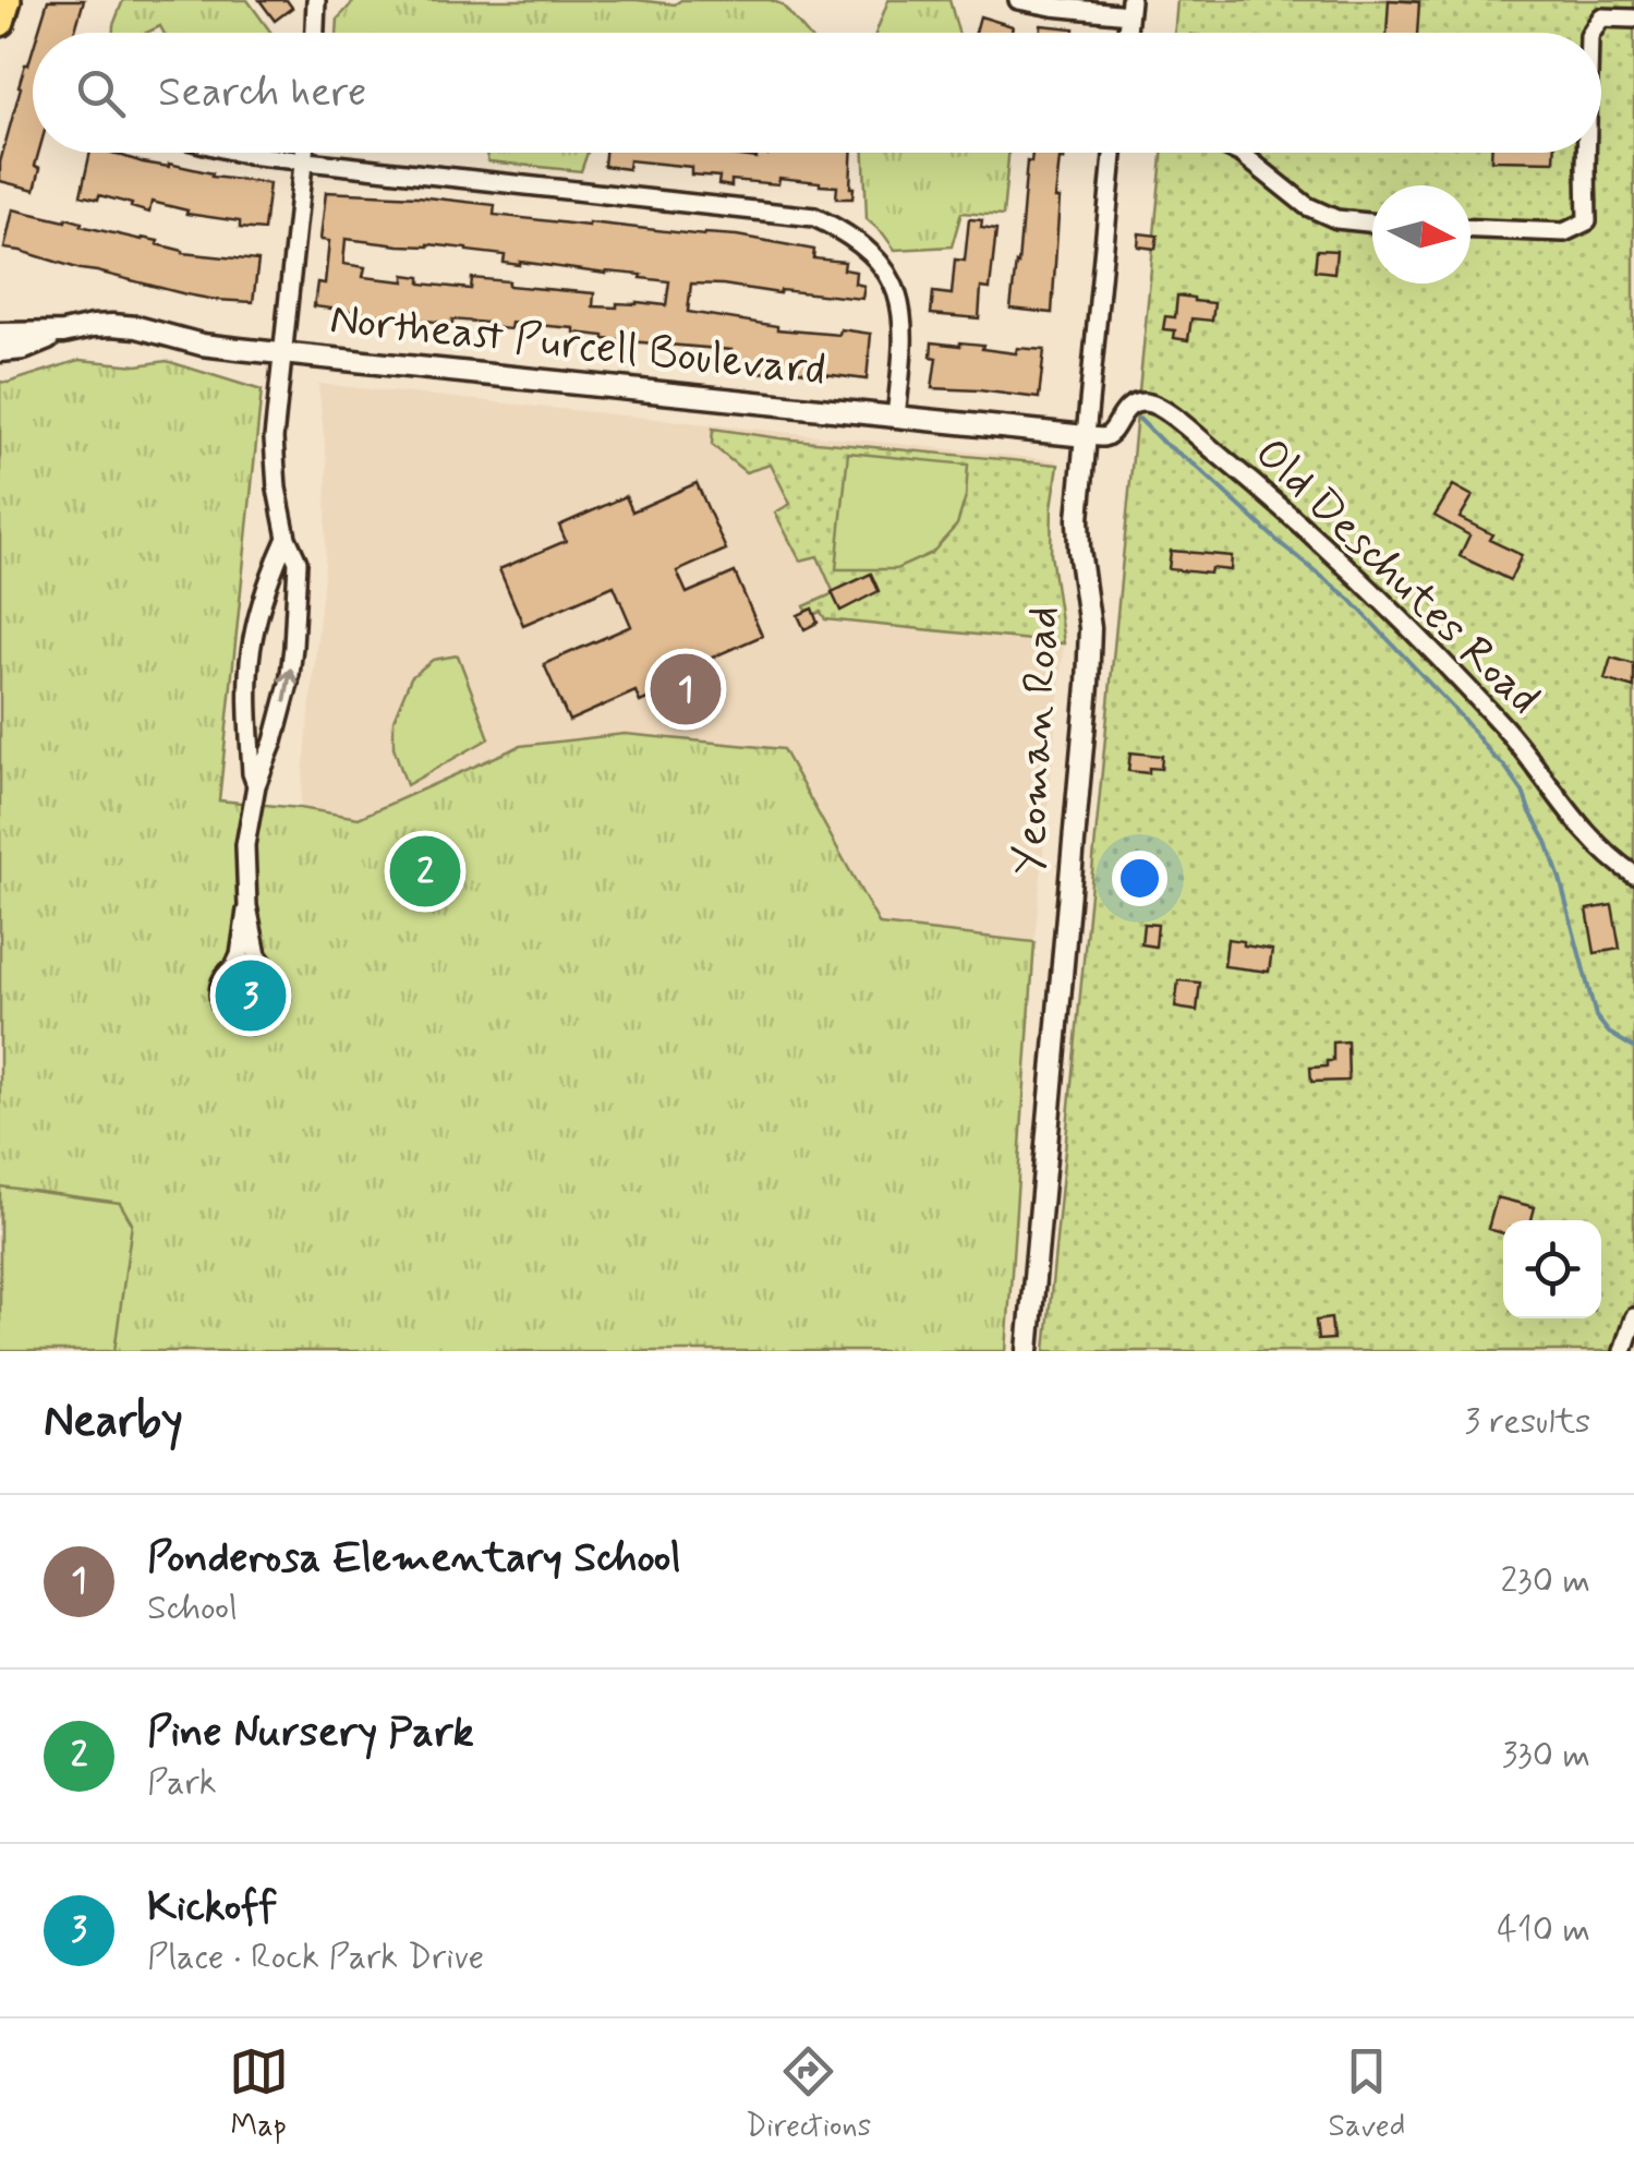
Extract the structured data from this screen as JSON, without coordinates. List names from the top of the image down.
{
  "streets": {
    "street": ["Northeast Purcell Boulevard", "Old Deschutes Road", "Yeoman Road"]
  },
  "crossings": [
    ["Northeast Purcell Boulevard", "Old Deschutes Road"],
    ["Northeast Purcell Boulevard", "Yeoman Road"],
    ["Old Deschutes Road", "Yeoman Road"]
  ],
  "north": "right",
  "page": {
    "search": "Search here",
    "pins": ["1", "2", "3"],
    "heading": ["Nearby", "3 results"],
    "list": [
      {
        "mark": "1",
        "name": "Ponderosa Elementary School",
        "note": "School",
        "value": "230 m"
      },
      {
        "mark": "2",
        "name": "Pine Nursery Park",
        "note": "Park",
        "value": "330 m"
      },
      {
        "mark": "3",
        "name": "Kickoff",
        "note": "Place · Rock Park Drive",
        "value": "410 m"
      }
    ],
    "nav": ["Map", "Directions", "Saved"]
  }
}
